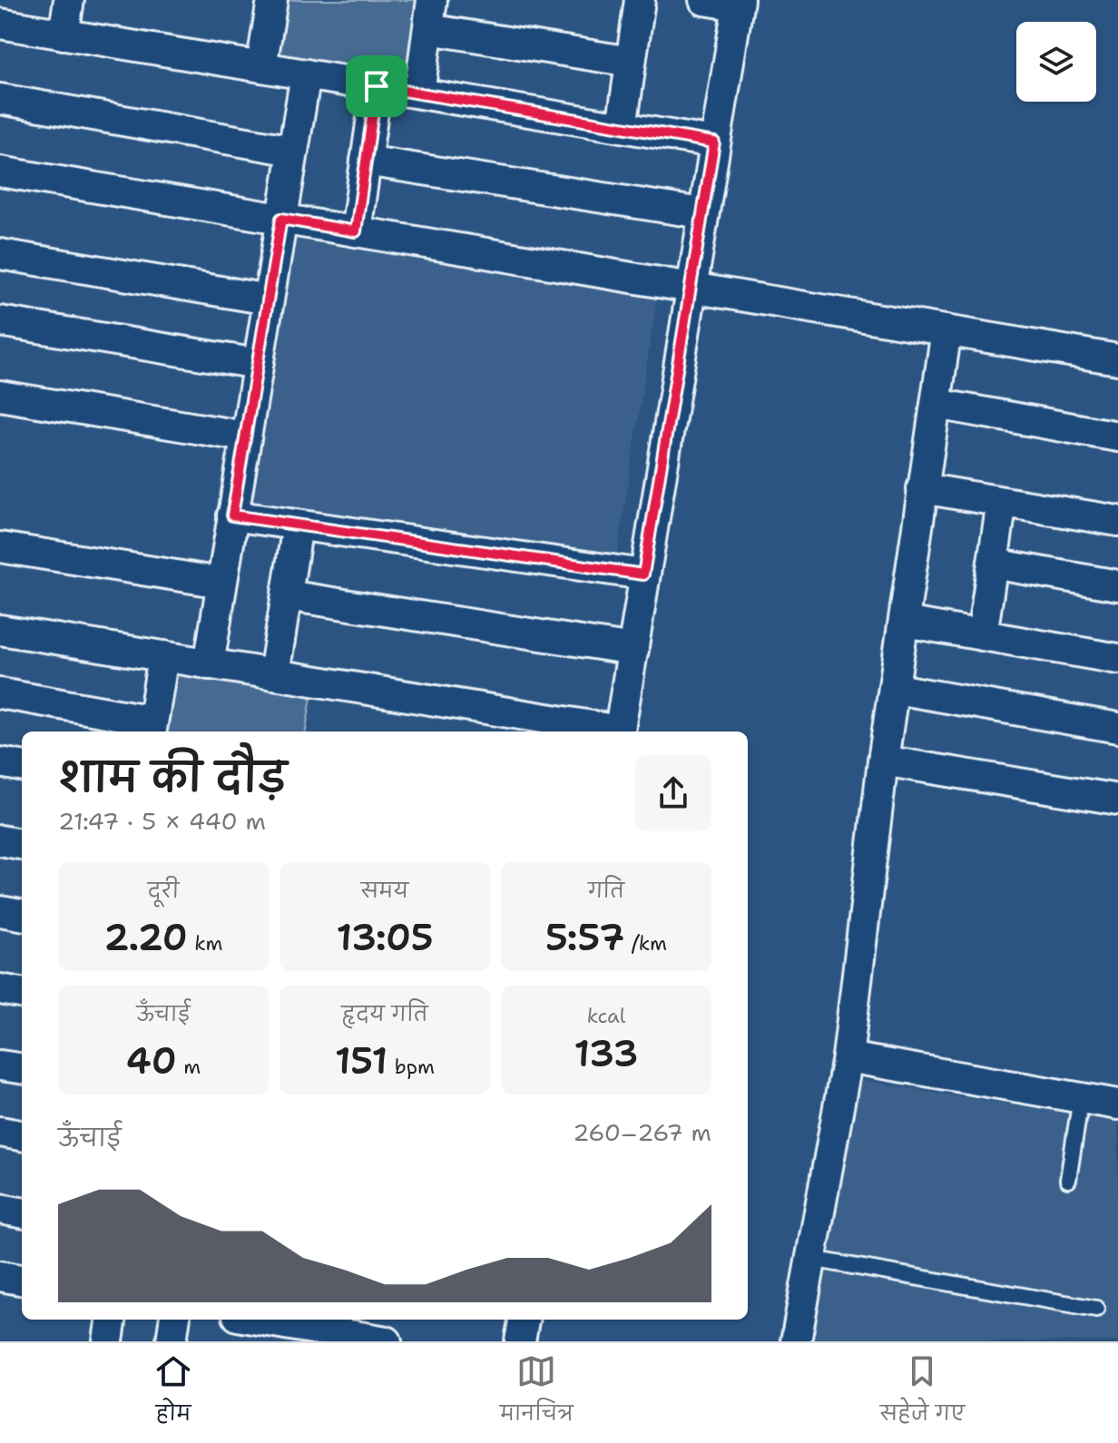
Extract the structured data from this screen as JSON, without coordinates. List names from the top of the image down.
{
  "page": {
    "heading": ["शाम की दौड़", "21:47 · 5 × 440 m"],
    "stats": [
      ["दूरी", "2.20 km"],
      ["समय", "13:05"],
      ["गति", "5:57 /km"],
      ["ऊँचाई", "40 m"],
      ["हृदय गति", "151 bpm"],
      ["kcal", "133"]
    ],
    "chart": ["ऊँचाई", "260–267 m"],
    "tabs": ["होम", "मानचित्र", "सहेजे गए"]
  }
}
